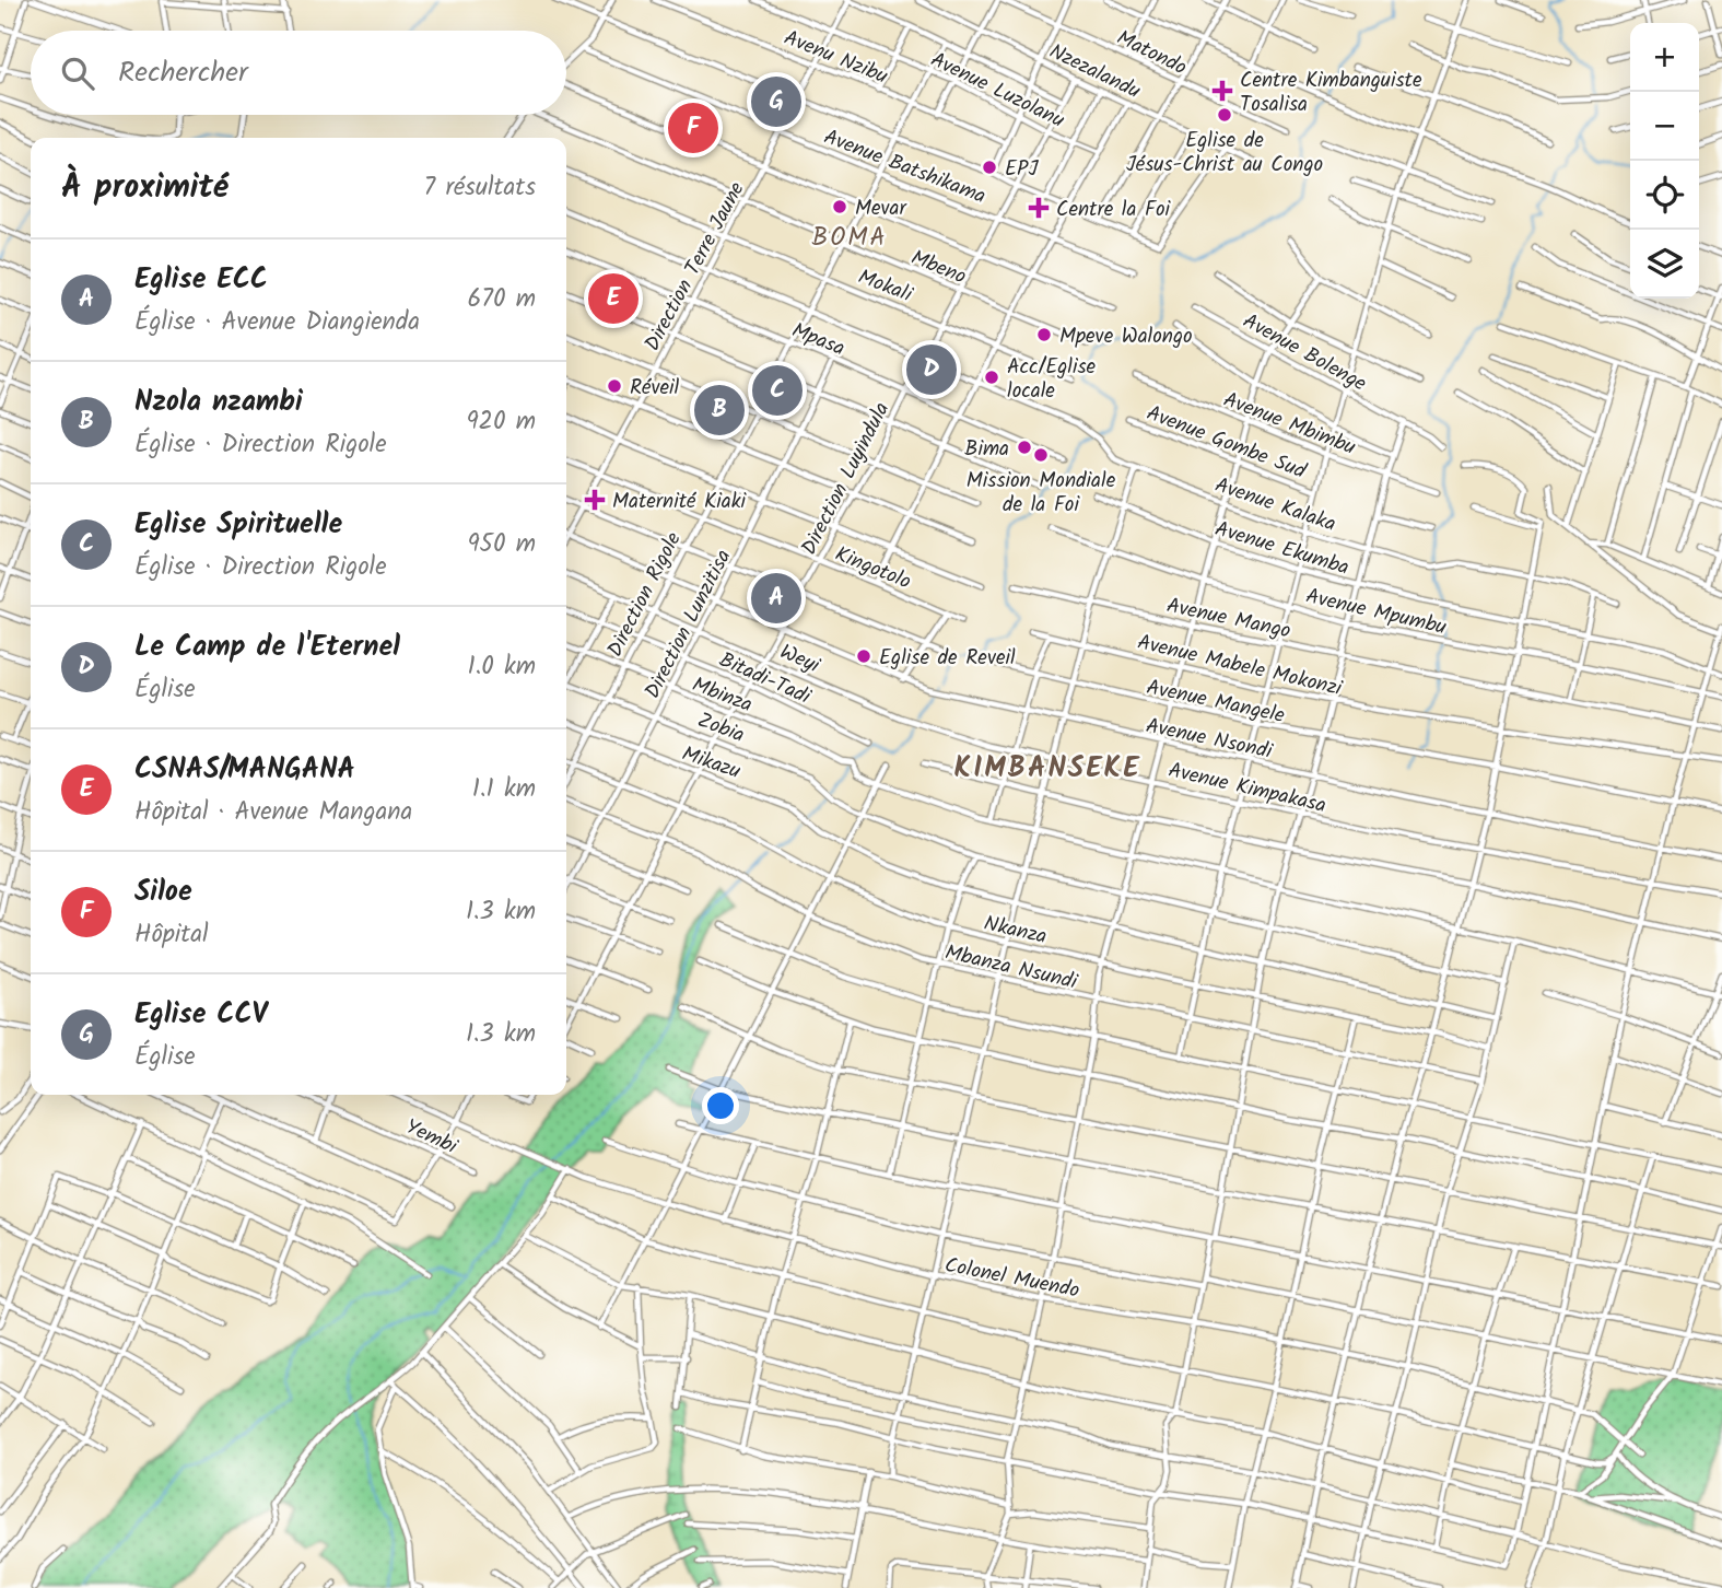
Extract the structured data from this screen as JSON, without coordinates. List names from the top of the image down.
{
  "streets": {
    "street": [
      "Matondo",
      "Avenu Nzibu",
      "Nzezalandu",
      "Avenue Luzolanu",
      "Avenue Batshikama",
      "Direction Terre Jaune",
      "Mbeno",
      "Mokali",
      "Mpasa",
      "Avenue Bolenge",
      "Avenue Mbimbu",
      "Avenue Gombe Sud",
      "Direction Luyindula",
      "Avenue Kalaka",
      "Avenue Ekumba",
      "Kingotolo",
      "Direction Rigole",
      "Avenue Mpumbu",
      "Avenue Mango",
      "Direction Lunzitisa",
      "Weyi",
      "Avenue Mabele Mokonzi",
      "Bitadi-Tadi",
      "Mbinza",
      "Avenue Mangele",
      "Zobia",
      "Avenue Nsondi",
      "Mikazu",
      "Avenue Kimpakasa",
      "Nkanza",
      "Mbanza Nsundi",
      "Yembi",
      "Colonel Muendo"
    ]
  },
  "crossings": [
    ["Avenu Nzibu", "Direction Terre Jaune"],
    ["Avenu Nzibu", "Direction Rigole"],
    ["Nzezalandu", "Direction Luyindula"],
    ["Avenue Luzolanu", "Direction Terre Jaune"],
    ["Avenue Luzolanu", "Direction Luyindula"],
    ["Avenue Luzolanu", "Direction Rigole"],
    ["Avenue Batshikama", "Direction Terre Jaune"],
    ["Avenue Batshikama", "Direction Luyindula"],
    ["Avenue Batshikama", "Direction Rigole"],
    ["Direction Terre Jaune", "Mbeno"],
    ["Direction Terre Jaune", "Mokali"],
    ["Direction Terre Jaune", "Mpasa"],
    ["Direction Terre Jaune", "Avenue Kalaka"],
    ["Direction Terre Jaune", "Kingotolo"],
    ["Mbeno", "Direction Luyindula"],
    ["Mbeno", "Direction Rigole"],
    ["Mokali", "Direction Luyindula"],
    ["Mokali", "Direction Rigole"],
    ["Mpasa", "Direction Luyindula"],
    ["Mpasa", "Direction Rigole"],
    ["Mpasa", "Direction Lunzitisa"],
    ["Direction Luyindula", "Avenue Kalaka"],
    ["Direction Luyindula", "Kingotolo"],
    ["Direction Luyindula", "Weyi"],
    ["Direction Luyindula", "Bitadi-Tadi"],
    ["Direction Luyindula", "Mbinza"],
    ["Direction Luyindula", "Zobia"],
    ["Direction Luyindula", "Avenue Nsondi"],
    ["Direction Luyindula", "Mikazu"],
    ["Direction Luyindula", "Nkanza"],
    ["Direction Luyindula", "Mbanza Nsundi"],
    ["Avenue Kalaka", "Direction Rigole"],
    ["Kingotolo", "Direction Rigole"],
    ["Kingotolo", "Direction Lunzitisa"],
    ["Direction Rigole", "Weyi"],
    ["Direction Rigole", "Bitadi-Tadi"],
    ["Direction Rigole", "Mbinza"],
    ["Direction Rigole", "Zobia"],
    ["Direction Rigole", "Avenue Nsondi"],
    ["Direction Rigole", "Mikazu"],
    ["Direction Rigole", "Nkanza"],
    ["Direction Lunzitisa", "Weyi"],
    ["Direction Lunzitisa", "Bitadi-Tadi"],
    ["Direction Lunzitisa", "Mbinza"],
    ["Direction Lunzitisa", "Zobia"],
    ["Direction Lunzitisa", "Avenue Nsondi"],
    ["Direction Lunzitisa", "Mikazu"],
    ["Direction Lunzitisa", "Nkanza"],
    ["Direction Lunzitisa", "Mbanza Nsundi"],
    ["Weyi", "Avenue Kimpakasa"]
  ],
  "districts": ["BOMA", "KIMBANSEKE"],
  "places": {
    "health": ["Centre Kimbanguiste Tosalisa", "Centre la Foi", "Maternité Kiaki"],
    "other": [
      "Eglise de Jésus-Christ au Congo",
      "EPJ",
      "Mevar",
      "Mpeve Walongo",
      "Acc/Eglise locale",
      "Réveil",
      "Bima",
      "Mission Mondiale de la Foi",
      "Eglise de Reveil"
    ]
  },
  "page": {
    "map_buttons": ["+", "−"],
    "search": "Rechercher",
    "pins": [
      "G",
      "F",
      "E",
      "D",
      "C",
      "B",
      "A"
    ],
    "heading": ["À proximité", "7 résultats"],
    "list": [
      {
        "mark": "A",
        "name": "Eglise ECC",
        "note": "Église · Avenue Diangienda",
        "value": "670 m"
      },
      {
        "mark": "B",
        "name": "Nzola nzambi",
        "note": "Église · Direction Rigole",
        "value": "920 m"
      },
      {
        "mark": "C",
        "name": "Eglise Spirituelle",
        "note": "Église · Direction Rigole",
        "value": "950 m"
      },
      {
        "mark": "D",
        "name": "Le Camp de l'Eternel",
        "note": "Église",
        "value": "1.0 km"
      },
      {
        "mark": "E",
        "name": "CSNAS/MANGANA",
        "note": "Hôpital · Avenue Mangana",
        "value": "1.1 km"
      },
      {
        "mark": "F",
        "name": "Siloe",
        "note": "Hôpital",
        "value": "1.3 km"
      },
      {
        "mark": "G",
        "name": "Eglise CCV",
        "note": "Église",
        "value": "1.3 km"
      }
    ]
  }
}
